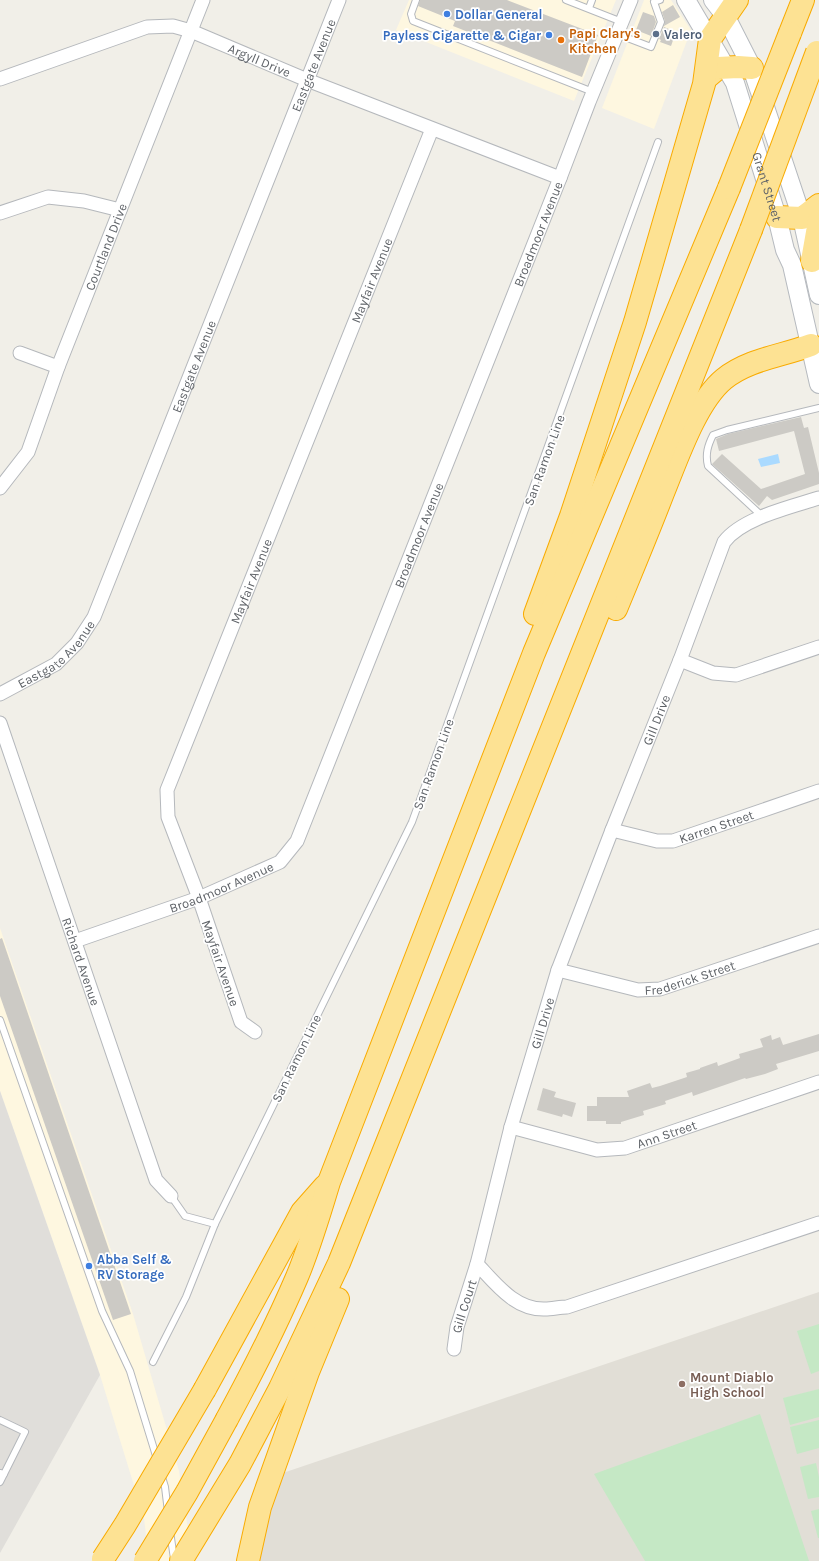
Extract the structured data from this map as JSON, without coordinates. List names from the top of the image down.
{
  "streets": {
    "street": [
      "Argyll Drive",
      "Eastgate Avenue",
      "Grant Street",
      "Broadmoor Avenue",
      "Courtland Drive",
      "Mayfair Avenue",
      "Gill Drive",
      "Karren Street",
      "Richard Avenue",
      "Frederick Street",
      "Ann Street",
      "Gill Court"
    ],
    "lane": ["San Ramon Line"]
  },
  "crossings": [
    ["Argyll Drive", "Eastgate Avenue"],
    ["Argyll Drive", "Broadmoor Avenue"],
    ["Argyll Drive", "Courtland Drive"],
    ["Argyll Drive", "Mayfair Avenue"],
    ["Broadmoor Avenue", "Mayfair Avenue"],
    ["Broadmoor Avenue", "Richard Avenue"],
    ["Gill Drive", "Karren Street"],
    ["Gill Drive", "Frederick Street"],
    ["Gill Drive", "Ann Street"],
    ["Gill Drive", "Gill Court"]
  ],
  "places": [
    "Dollar General",
    "Valero",
    "Payless Cigarette & Cigar",
    "Papi Clary's Kitchen",
    "Abba Self & RV Storage",
    "Mount Diablo High School"
  ]
}
